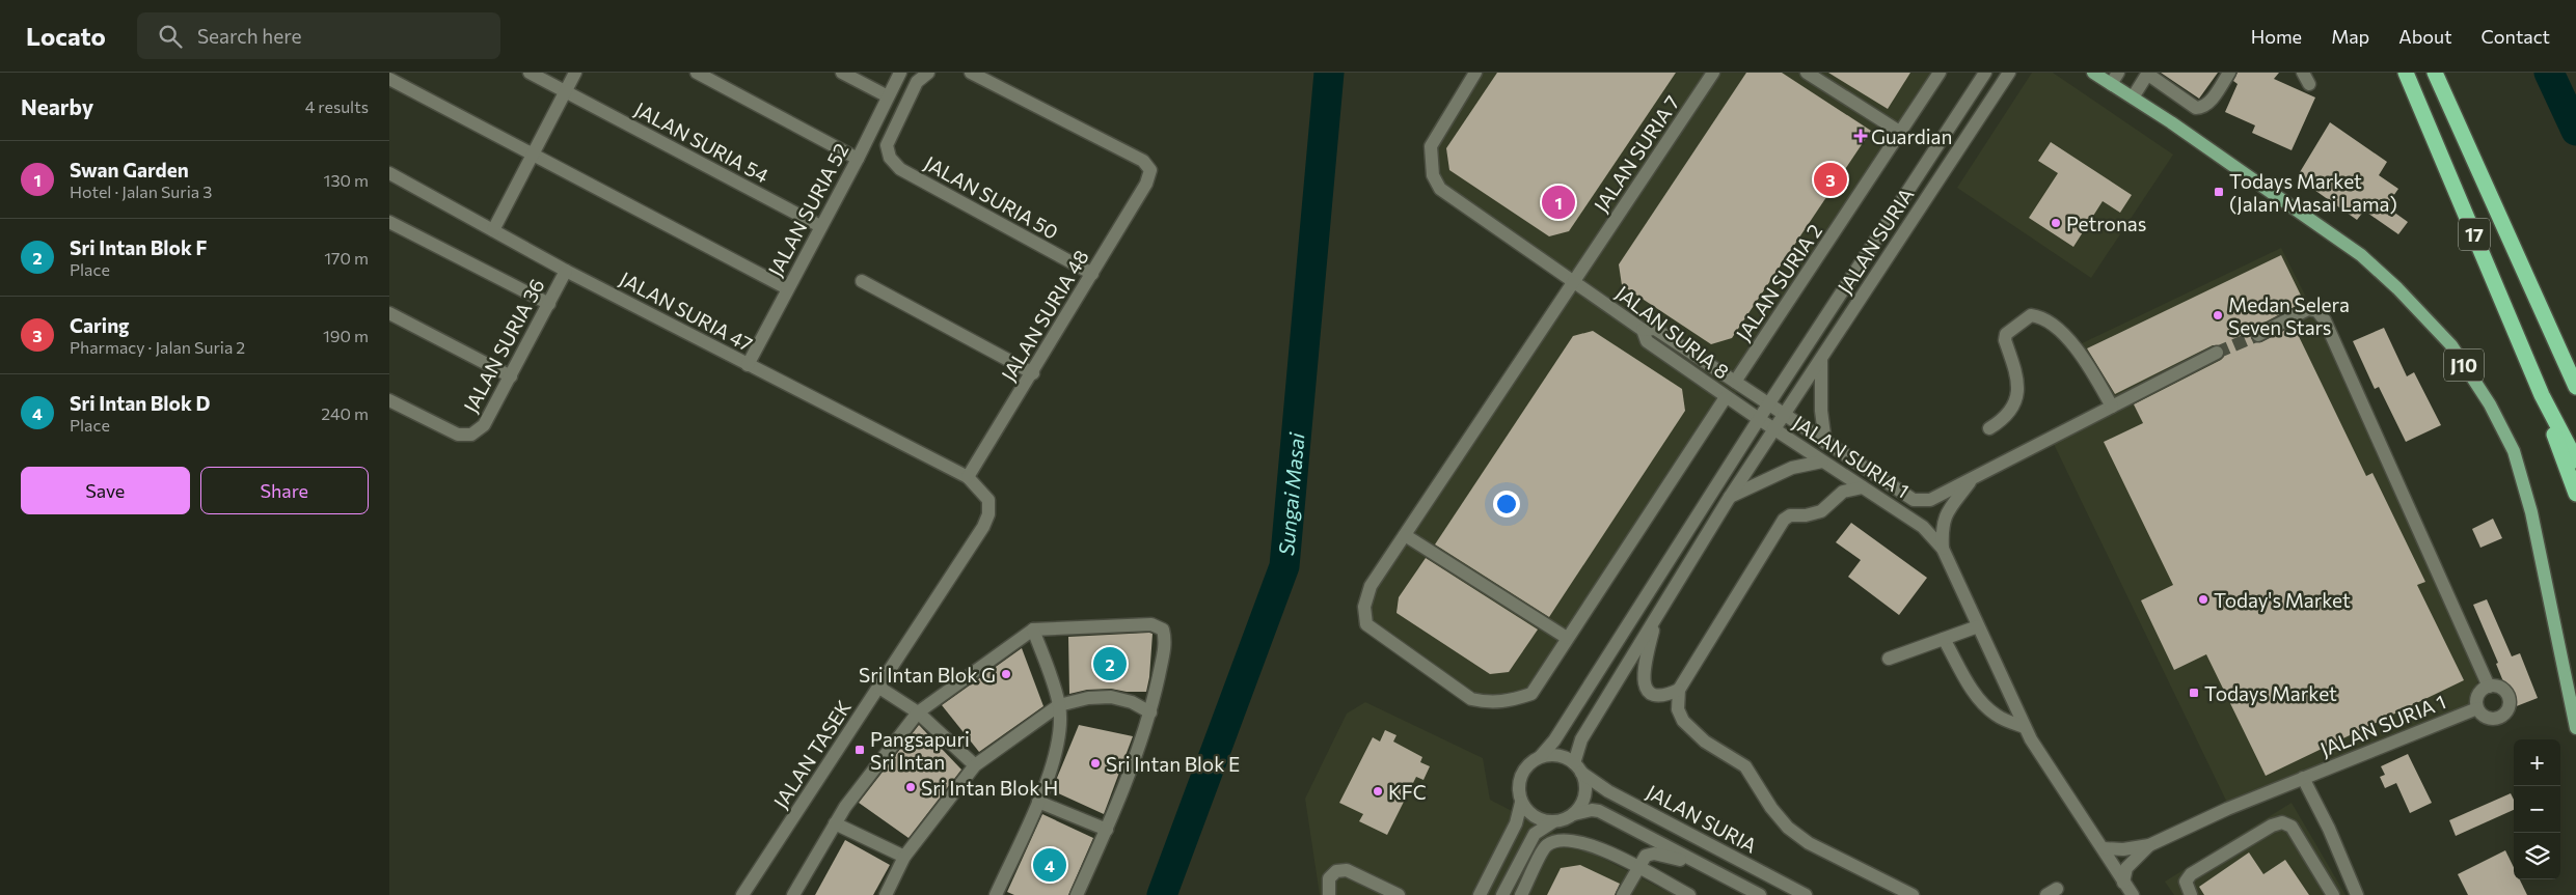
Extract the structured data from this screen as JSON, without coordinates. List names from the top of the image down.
{
  "streets": {
    "highway": ["17"],
    "main road": ["J10"],
    "street": [
      "JALAN SURIA 54",
      "JALAN SURIA 7",
      "JALAN SURIA 50",
      "JALAN SURIA 52",
      "JALAN SURIA",
      "JALAN SURIA 2",
      "JALAN SURIA 47",
      "JALAN SURIA 48",
      "JALAN SURIA 8",
      "JALAN SURIA 36",
      "JALAN SURIA 1",
      "JALAN TASEK"
    ]
  },
  "crossings": [
    ["JALAN SURIA 54", "JALAN SURIA 52"],
    ["JALAN SURIA 7", "JALAN SURIA 8"],
    ["JALAN SURIA 50", "JALAN SURIA 48"],
    ["JALAN SURIA 52", "JALAN SURIA 47"],
    ["JALAN SURIA", "JALAN SURIA 8"],
    ["JALAN SURIA", "JALAN SURIA 1"],
    ["JALAN SURIA 47", "JALAN SURIA 48"],
    ["JALAN SURIA 47", "JALAN SURIA 36"],
    ["JALAN SURIA 47", "JALAN TASEK"],
    ["JALAN SURIA 48", "JALAN TASEK"],
    ["JALAN SURIA 8", "JALAN SURIA 1"]
  ],
  "water": ["Sungai Masai"],
  "places": {
    "health": ["Guardian"],
    "transit": ["Todays Market (Jalan Masai Lama)", "Todays Market", "Pangsapuri Sri Intan"],
    "other": [
      "Petronas",
      "Medan Selera Seven Stars",
      "Today's Market",
      "Sri Intan Blok G",
      "Sri Intan Blok E",
      "Sri Intan Blok H",
      "KFC"
    ]
  },
  "page": {
    "header": "Locato",
    "search": "Search here",
    "nav": [
      "Home",
      "Map",
      "About",
      "Contact"
    ],
    "heading": ["Nearby", "4 results"],
    "list": [
      {
        "mark": "1",
        "name": "Swan Garden",
        "note": "Hotel · Jalan Suria 3",
        "value": "130 m"
      },
      {
        "mark": "2",
        "name": "Sri Intan Blok F",
        "note": "Place",
        "value": "170 m"
      },
      {
        "mark": "3",
        "name": "Caring",
        "note": "Pharmacy · Jalan Suria 2",
        "value": "190 m"
      },
      {
        "mark": "4",
        "name": "Sri Intan Blok D",
        "note": "Place",
        "value": "240 m"
      }
    ],
    "pins": [
      "3",
      "1",
      "2",
      "4"
    ],
    "buttons": ["Save", "Share"],
    "map_buttons": ["+", "−"]
  }
}
